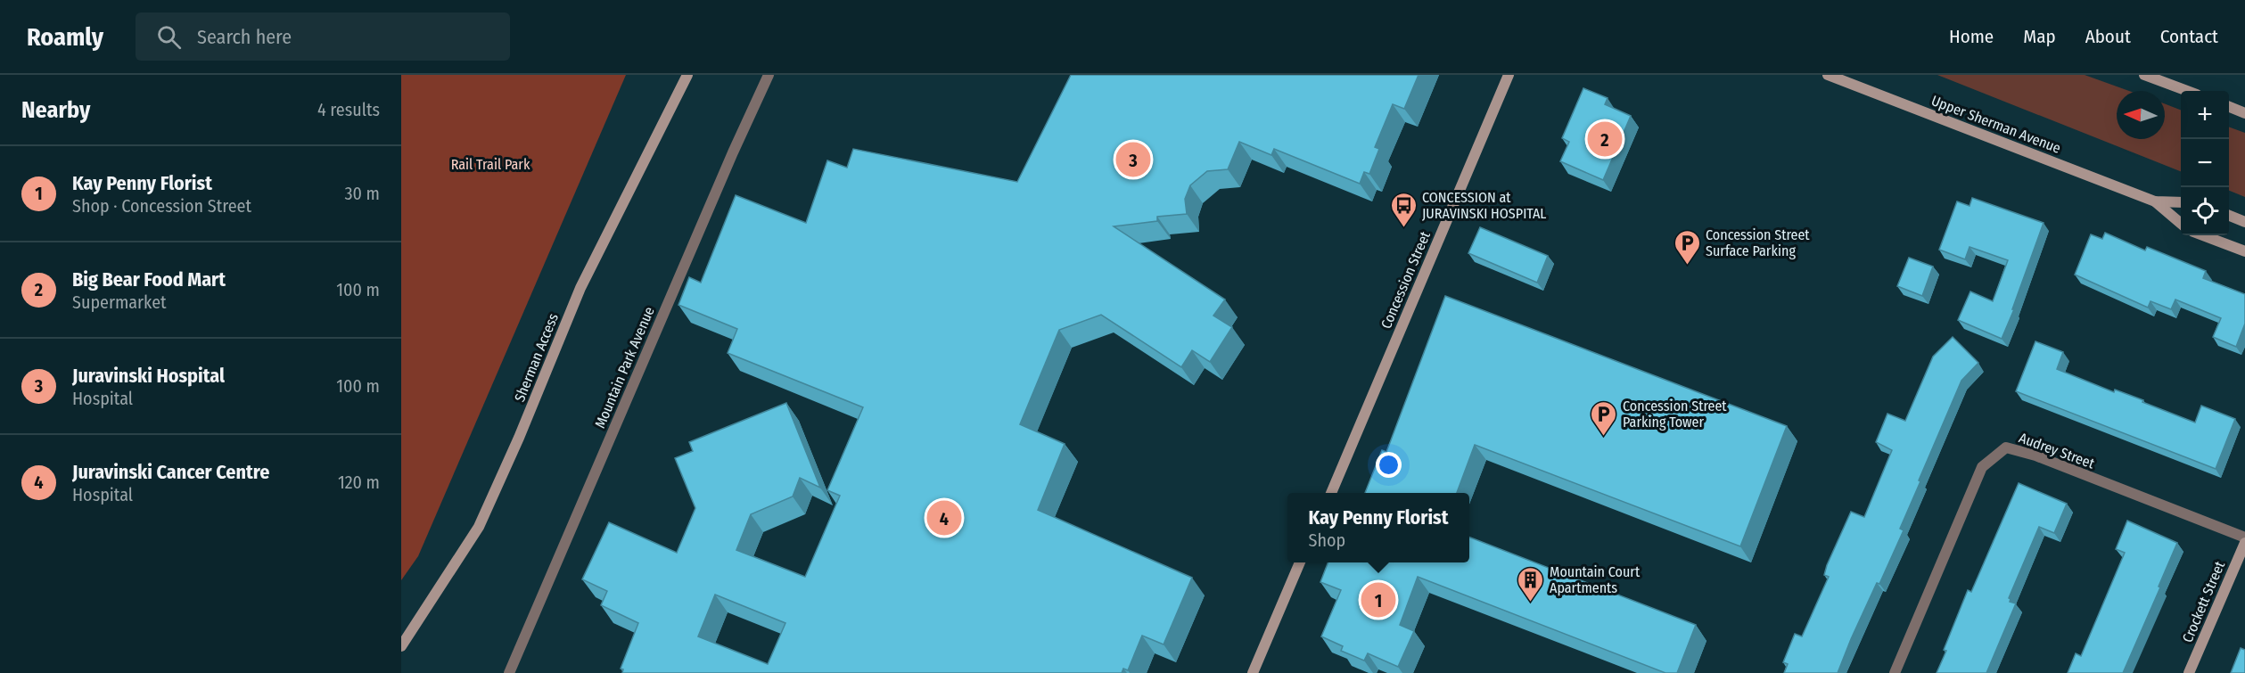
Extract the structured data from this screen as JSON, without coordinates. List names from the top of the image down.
{
  "streets": {
    "main road": [
      "Upper Sherman Avenue",
      "Concession Street",
      "Sherman Access",
      "Crockett Street"
    ],
    "street": ["Mountain Park Avenue", "Audrey Street"]
  },
  "parks": ["Rail Trail Park"],
  "places": {
    "bus stop": ["CONCESSION at JURAVINSKI HOSPITAL"],
    "parking": ["Concession Street Surface Parking", "Concession Street Parking Tower"],
    "building": ["Mountain Court Apartments"]
  },
  "north": "left",
  "page": {
    "header": "Roamly",
    "search": "Search here",
    "nav": [
      "Home",
      "Map",
      "About",
      "Contact"
    ],
    "heading": ["Nearby", "4 results"],
    "map_buttons": ["+", "−"],
    "pins": [
      "2",
      "3",
      "4",
      "1"
    ],
    "list": [
      {
        "mark": "1",
        "name": "Kay Penny Florist",
        "note": "Shop · Concession Street",
        "value": "30 m"
      },
      {
        "mark": "2",
        "name": "Big Bear Food Mart",
        "note": "Supermarket",
        "value": "100 m"
      },
      {
        "mark": "3",
        "name": "Juravinski Hospital",
        "note": "Hospital",
        "value": "100 m"
      },
      {
        "mark": "4",
        "name": "Juravinski Cancer Centre",
        "note": "Hospital",
        "value": "120 m"
      }
    ],
    "popup": ["Kay Penny Florist", "Shop"]
  }
}
